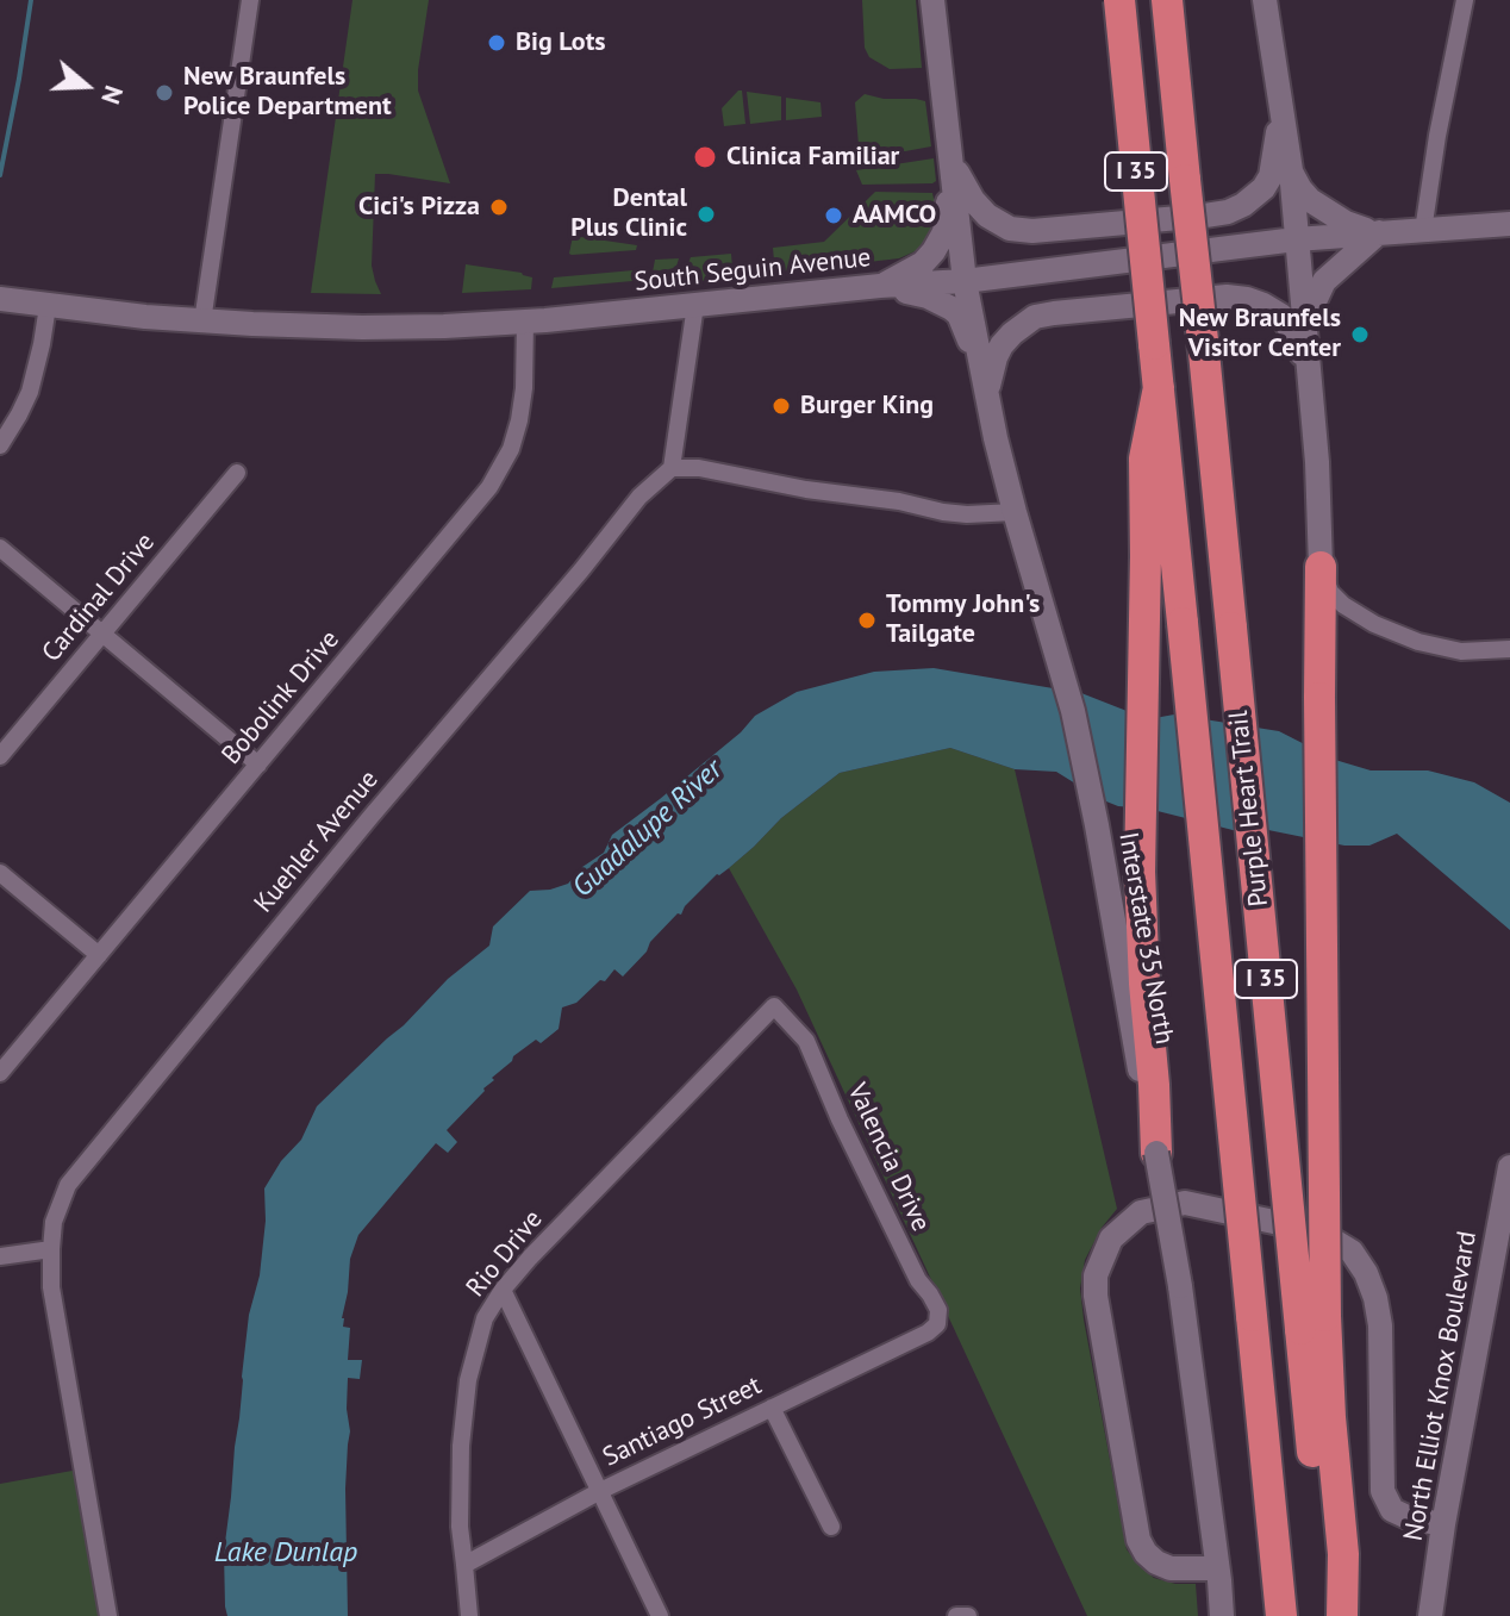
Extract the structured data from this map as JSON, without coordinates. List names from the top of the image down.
{
  "streets": {
    "highway": ["I 35", "Purple Heart Trail"],
    "main road": ["South Seguin Avenue", "Interstate 35 North", "North Elliot Knox Boulevard"],
    "street": [
      "Cardinal Drive",
      "Bobolink Drive",
      "Kuehler Avenue",
      "Valencia Drive",
      "Rio Drive",
      "Santiago Street"
    ]
  },
  "crossings": [
    ["South Seguin Avenue", "Bobolink Drive"],
    ["South Seguin Avenue", "Interstate 35 North"],
    ["Valencia Drive", "Rio Drive"],
    ["Valencia Drive", "Santiago Street"],
    ["Rio Drive", "Santiago Street"]
  ],
  "water": ["Guadalupe River", "Lake Dunlap"],
  "places": [
    "Big Lots",
    "New Braunfels Police Department",
    "Clinica Familiar",
    "Cici's Pizza",
    "Dental Plus Clinic",
    "AAMCO",
    "New Braunfels Visitor Center",
    "Burger King",
    "Tommy John's Tailgate"
  ],
  "north": "right"
}
